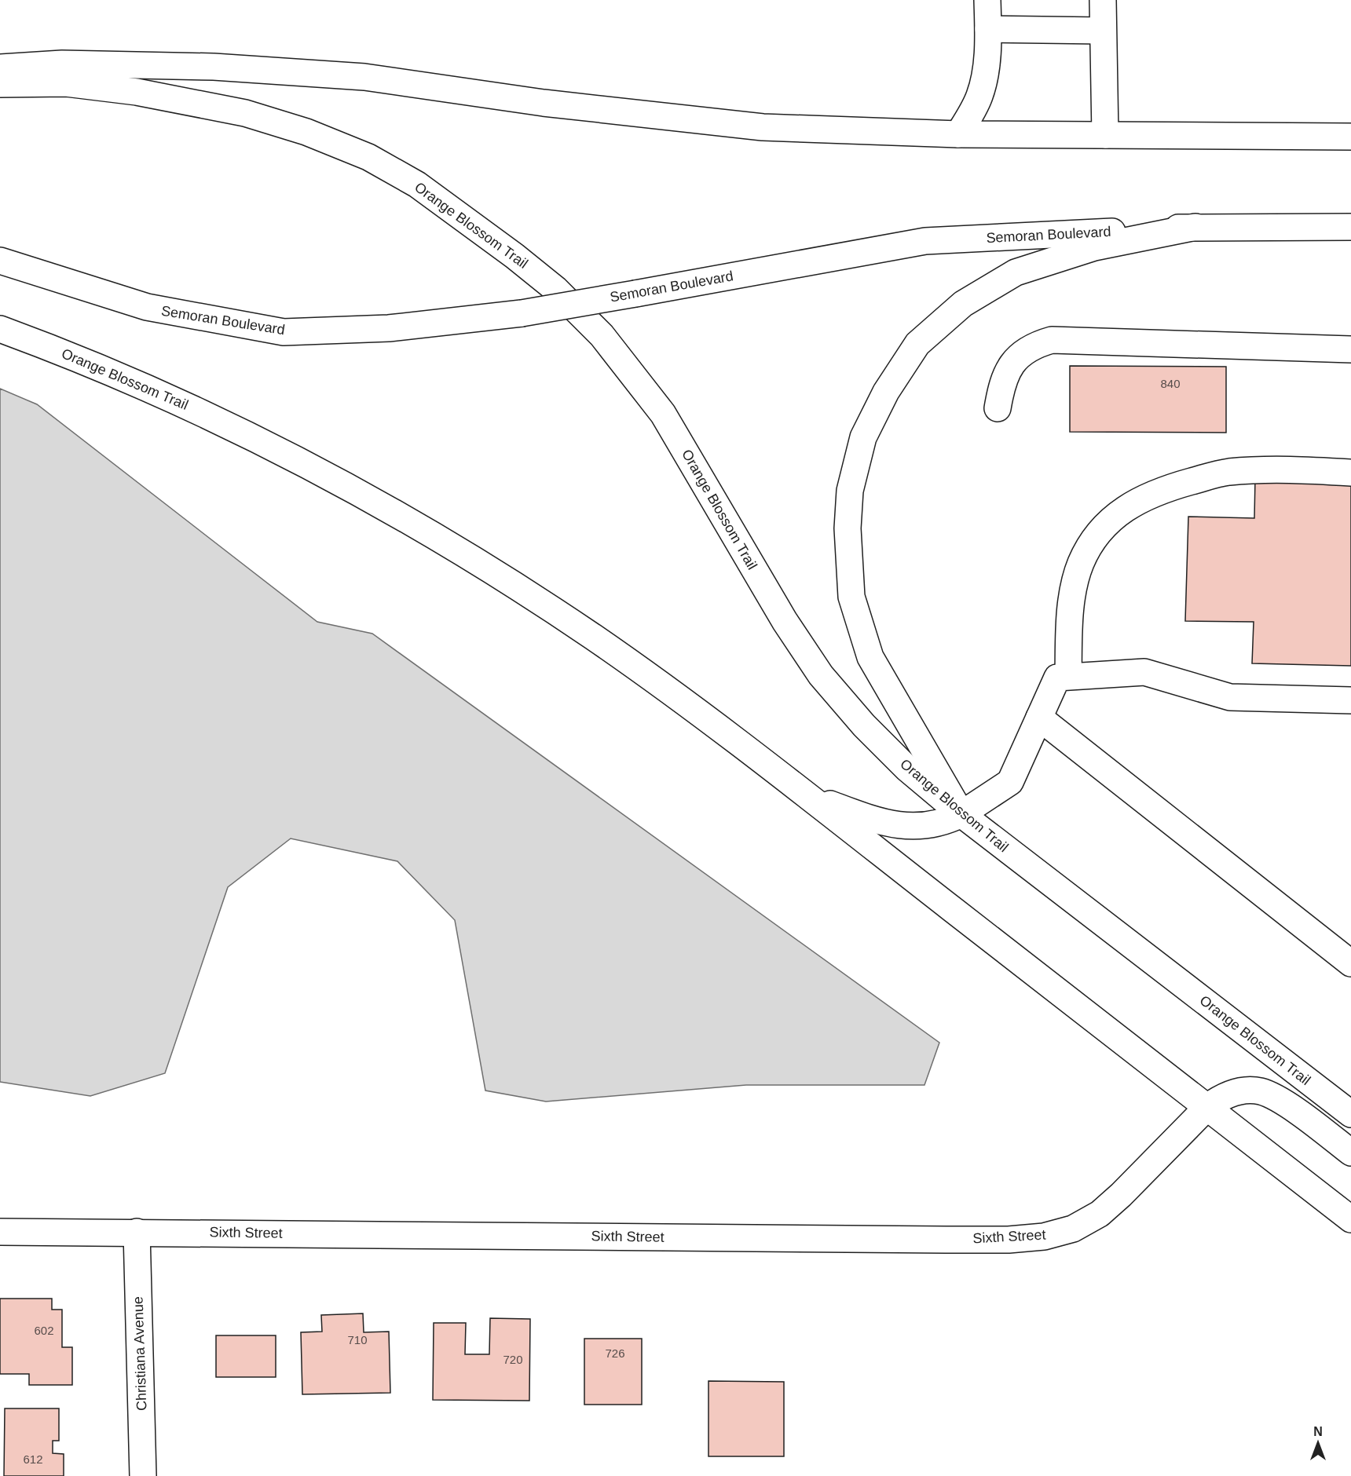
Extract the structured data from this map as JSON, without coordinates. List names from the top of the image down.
{
  "streets": {
    "main road": [
      "Orange Blossom Trail",
      "Semoran Boulevard",
      "Sixth Street",
      "Christiana Avenue"
    ]
  },
  "crossings": [
    ["Orange Blossom Trail", "Sixth Street"],
    ["Sixth Street", "Christiana Avenue"]
  ],
  "house_numbers": [
    "840",
    "602",
    "710",
    "726",
    "720",
    "612"
  ],
  "north": "top"
}
